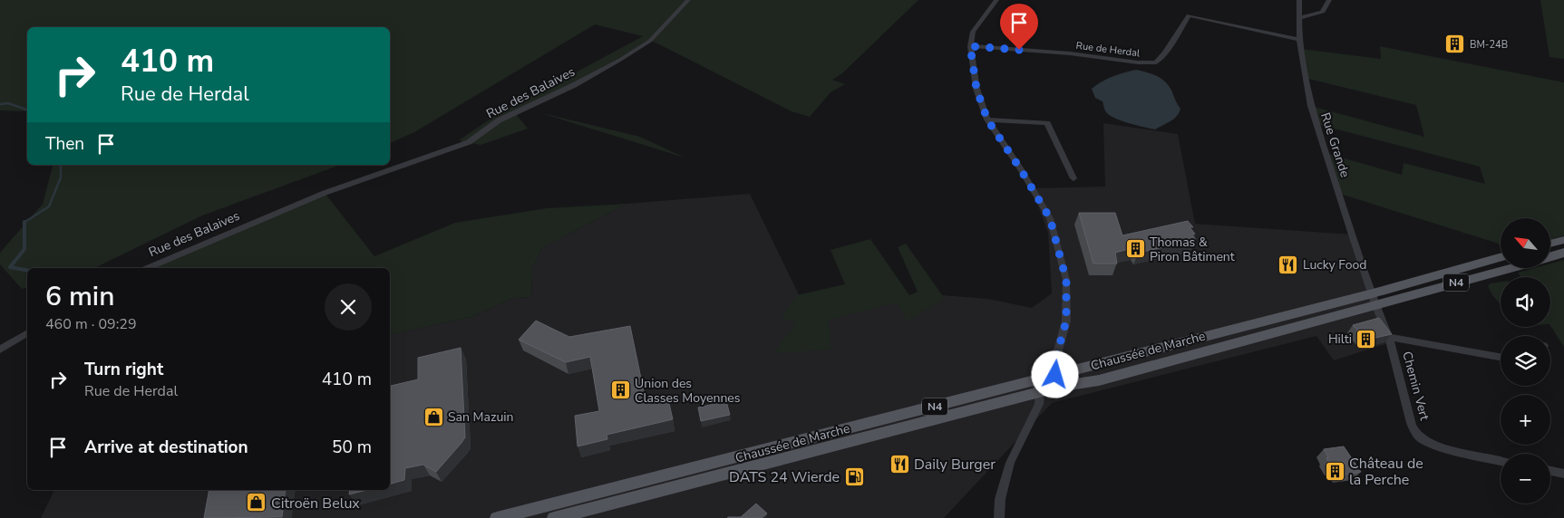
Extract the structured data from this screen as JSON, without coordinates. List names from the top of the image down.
{
  "streets": {
    "main road": ["N4", "Chaussée de Marche"],
    "street": [
      "Rue de Herdal",
      "Rue des Balaives",
      "Rue Grande",
      "Chemin Vert"
    ]
  },
  "crossings": [
    ["Rue de Herdal", "Rue Grande"],
    ["Rue Grande", "Chaussée de Marche"],
    ["Rue Grande", "Chemin Vert"],
    ["Chaussée de Marche", "Chemin Vert"]
  ],
  "places": {
    "building": [
      "BM-24B",
      "Thomas & Piron Bâtiment",
      "Hilti",
      "Union des Classes Moyennes",
      "Château de la Perche"
    ],
    "restaurant": ["Lucky Food", "Daily Burger"],
    "shop": ["San Mazuin", "Citroën Belux"],
    "fuel station": ["DATS 24 Wierde"]
  },
  "north": "top left",
  "page": {
    "turn": ["410 m", "Rue de Herdal"],
    "then": "Then",
    "map_buttons": ["+", "−"],
    "heading": ["6 min", "460 m · 09:29"],
    "list": [
      {
        "name": "Turn right",
        "note": "Rue de Herdal",
        "value": "410 m"
      },
      {
        "name": "Arrive at destination",
        "value": "50 m"
      }
    ]
  }
}
